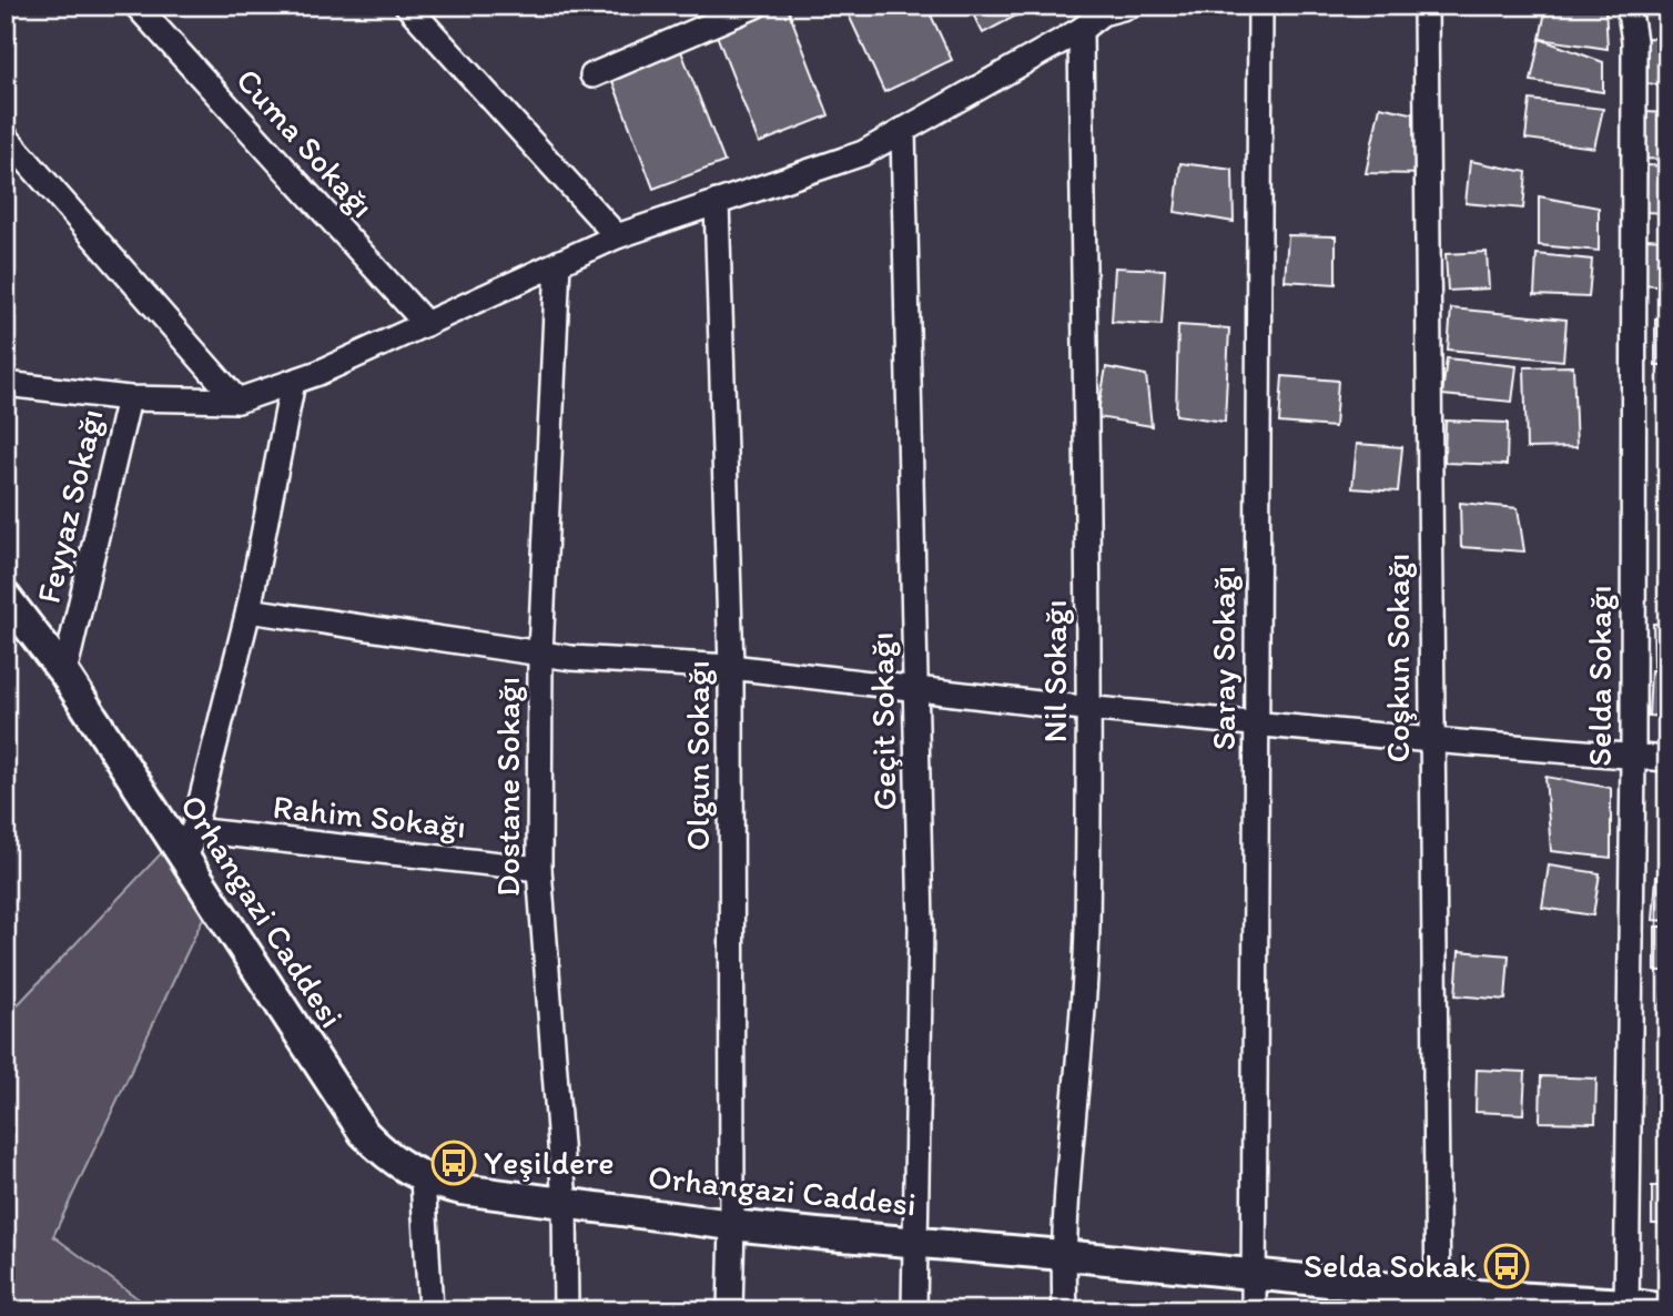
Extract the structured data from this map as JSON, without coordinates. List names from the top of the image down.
{
  "streets": {
    "street": [
      "Cuma Sokağı",
      "Feyyaz Sokağı",
      "Saray Sokağı",
      "Coşkun Sokağı",
      "Nil Sokağı",
      "Selda Sokağı",
      "Geçit Sokağı",
      "Olgun Sokağı",
      "Dostane Sokağı",
      "Rahim Sokağı",
      "Orhangazi Caddesi"
    ]
  },
  "crossings": [
    ["Feyyaz Sokağı", "Orhangazi Caddesi"],
    ["Saray Sokağı", "Orhangazi Caddesi"],
    ["Coşkun Sokağı", "Orhangazi Caddesi"],
    ["Nil Sokağı", "Orhangazi Caddesi"],
    ["Selda Sokağı", "Orhangazi Caddesi"],
    ["Geçit Sokağı", "Orhangazi Caddesi"],
    ["Olgun Sokağı", "Orhangazi Caddesi"],
    ["Dostane Sokağı", "Rahim Sokağı"],
    ["Dostane Sokağı", "Orhangazi Caddesi"]
  ],
  "places": {
    "bus stop": ["Yeşildere", "Selda Sokak"]
  }
}
